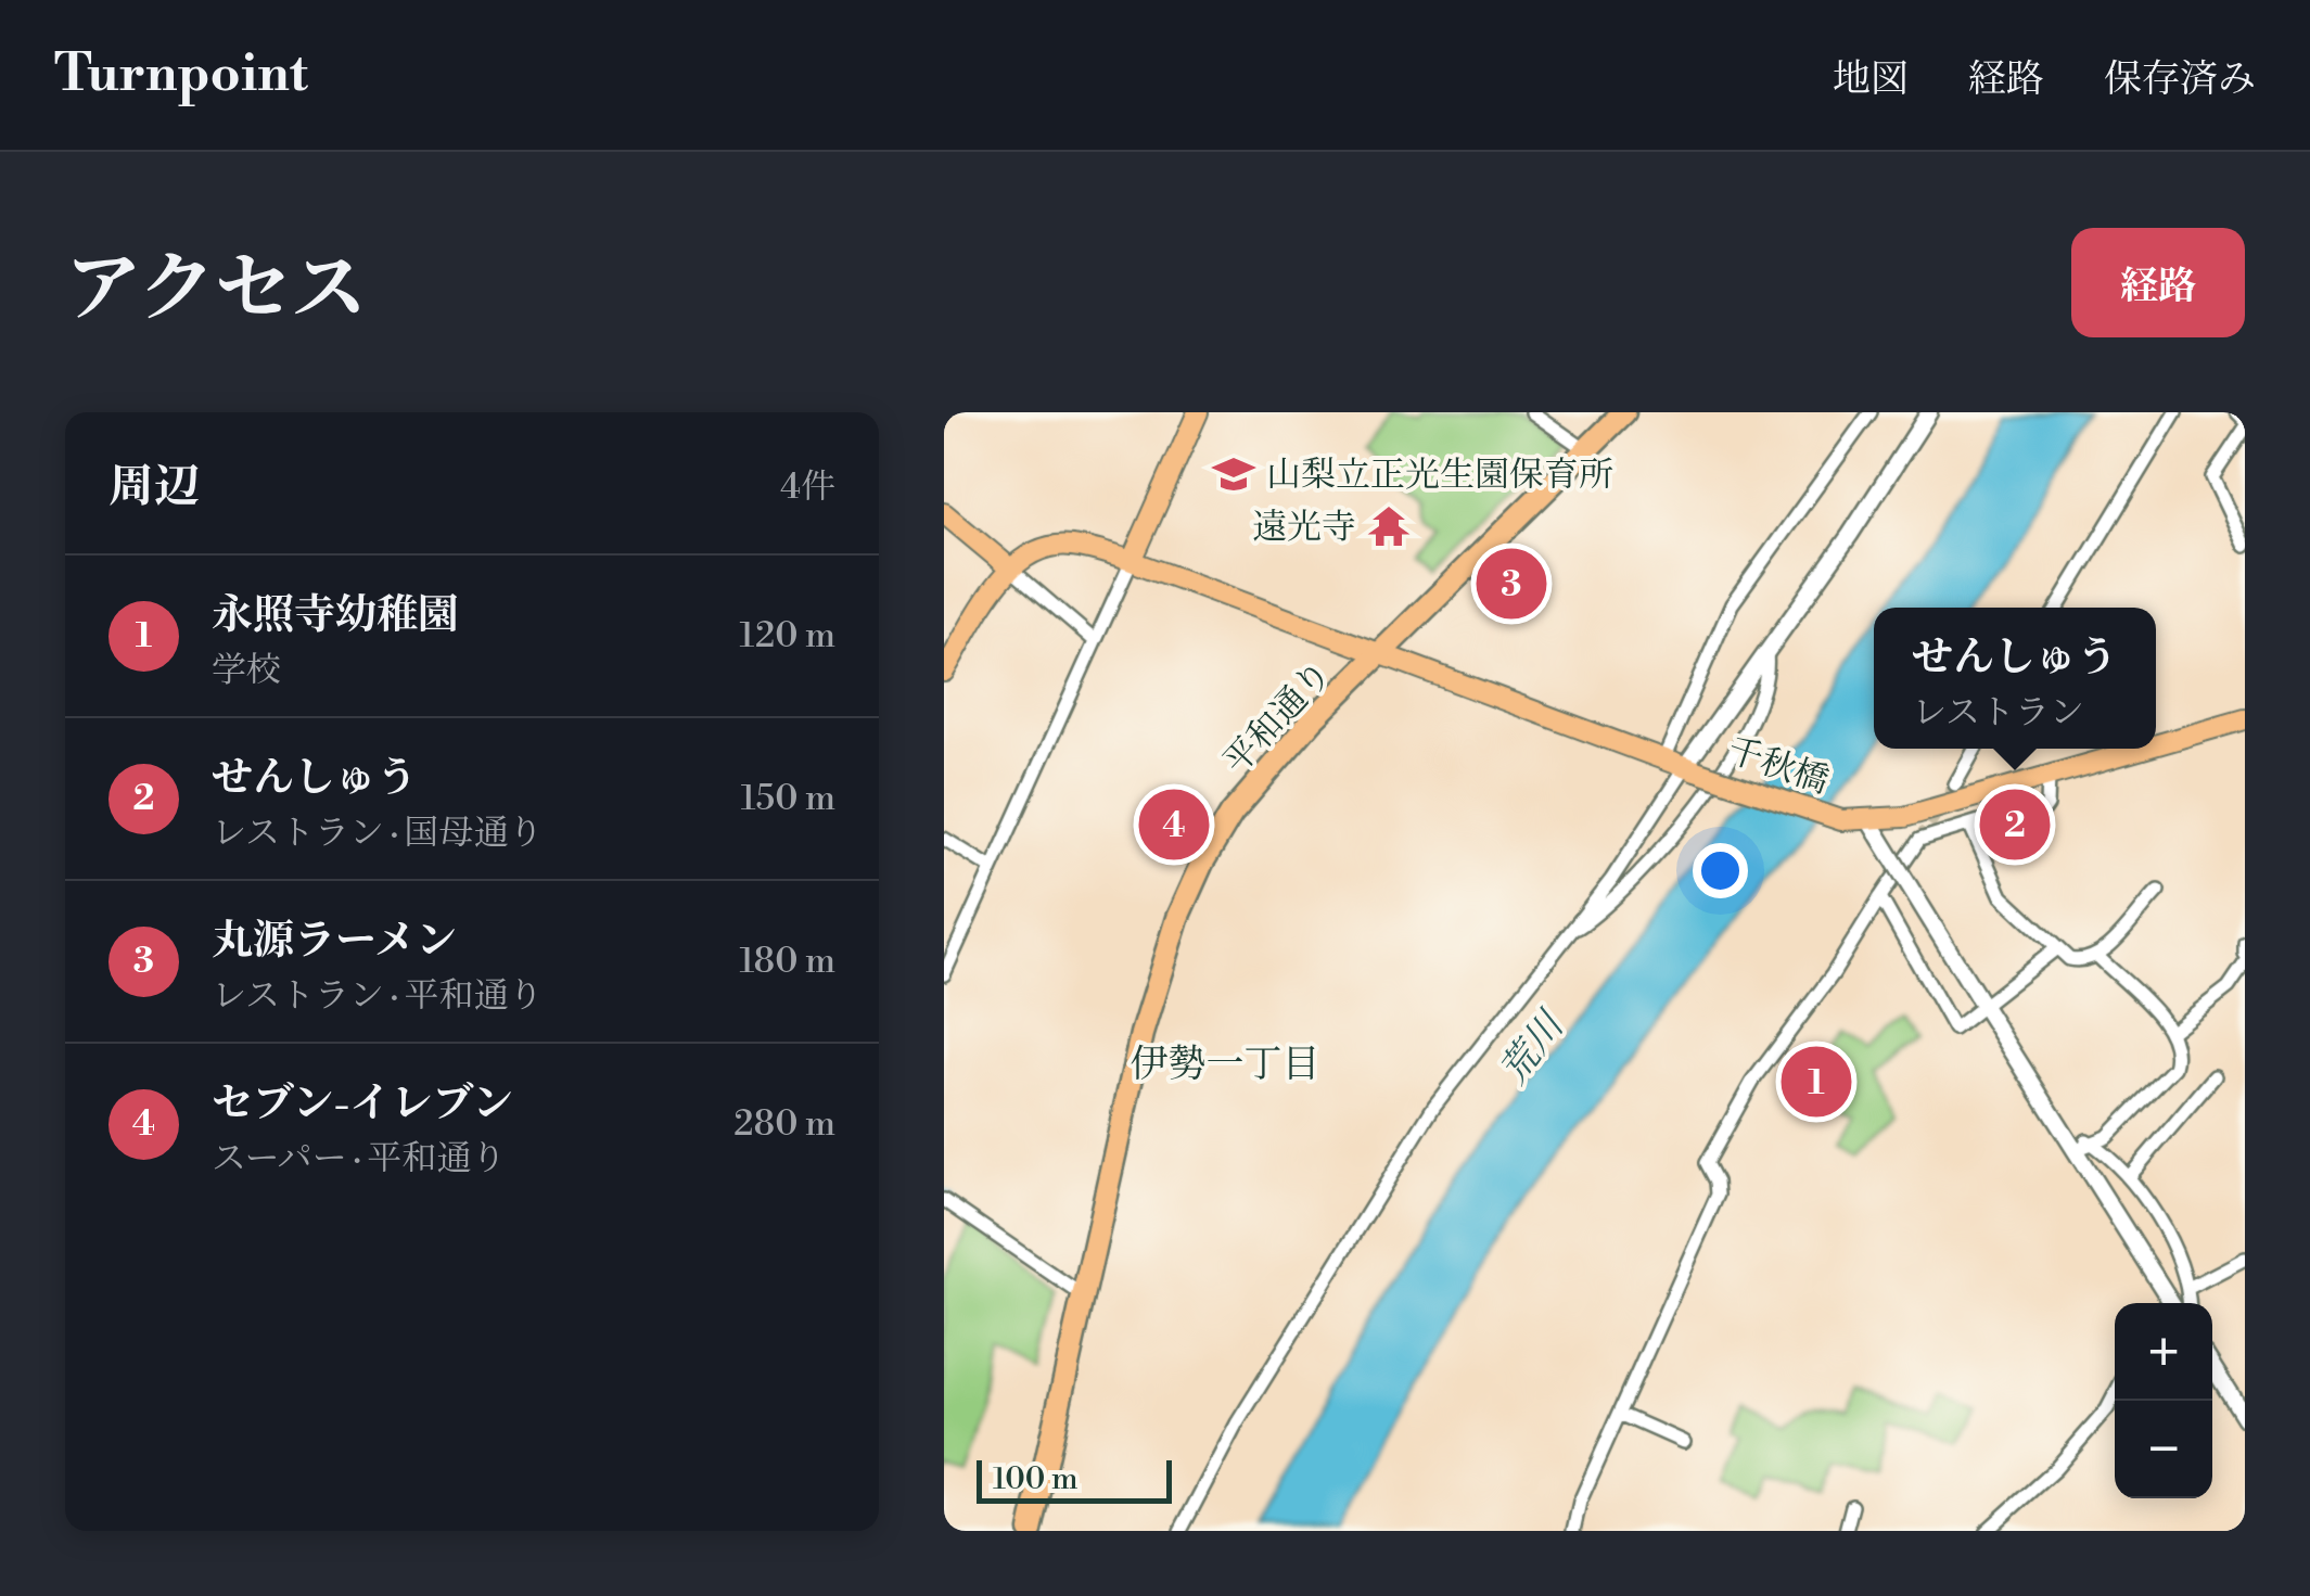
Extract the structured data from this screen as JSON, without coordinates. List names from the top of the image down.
{
  "streets": {
    "highway": ["平和通り"],
    "main road": ["千秋橋"]
  },
  "crossings": [
    ["平和通り", "千秋橋"]
  ],
  "districts": ["伊勢一丁目"],
  "water": ["荒川"],
  "places": {
    "school or university": ["山梨立正光生園保育所"],
    "temple": ["遠光寺"]
  },
  "scale_bar": "100 m",
  "page": {
    "header": "Turnpoint",
    "nav": ["地図", "経路", "保存済み"],
    "title": "アクセス",
    "buttons": "経路",
    "heading": ["周辺", "4件"],
    "pins": [
      "3",
      "2",
      "4",
      "1"
    ],
    "list": [
      {
        "mark": "1",
        "name": "永照寺幼稚園",
        "note": "学校",
        "value": "120 m"
      },
      {
        "mark": "2",
        "name": "せんしゅう",
        "note": "レストラン · 国母通り",
        "value": "150 m"
      },
      {
        "mark": "3",
        "name": "丸源ラーメン",
        "note": "レストラン · 平和通り",
        "value": "180 m"
      },
      {
        "mark": "4",
        "name": "セブン-イレブン",
        "note": "スーパー · 平和通り",
        "value": "280 m"
      }
    ],
    "popup": ["せんしゅう", "レストラン"],
    "map_buttons": ["+", "−"],
    "scale": "100 m"
  }
}
